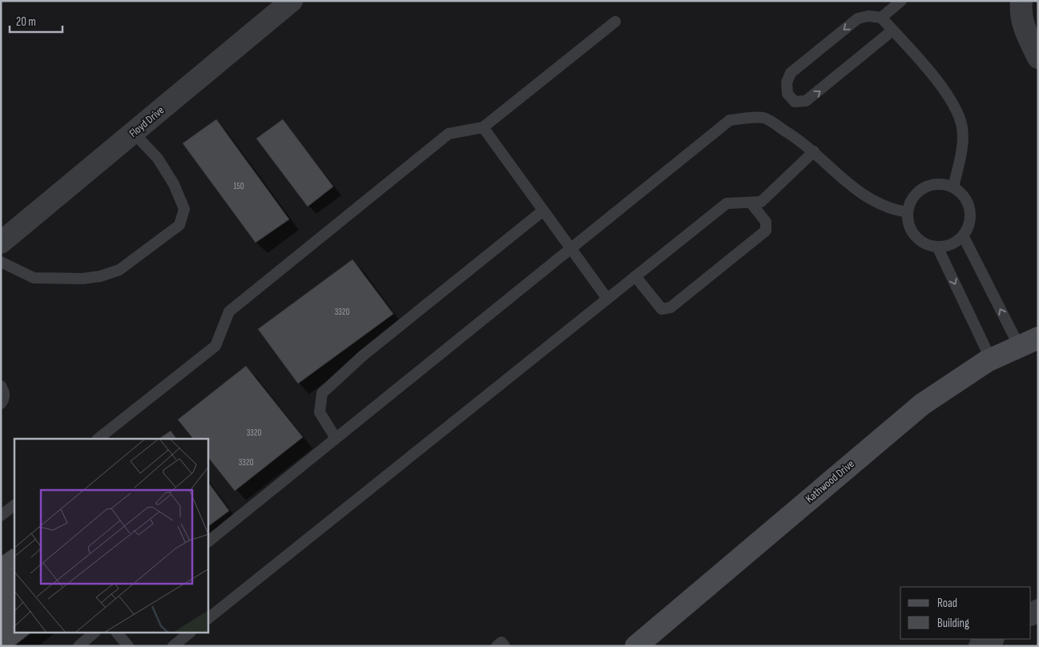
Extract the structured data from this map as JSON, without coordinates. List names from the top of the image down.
{
  "streets": {
    "street": ["Floyd Drive", "Kathwood Drive"]
  },
  "house_numbers": [
    "150",
    "3320",
    "3320",
    "3320"
  ],
  "legend": ["Road", "Building"],
  "scale_bar": "20 m"
}
